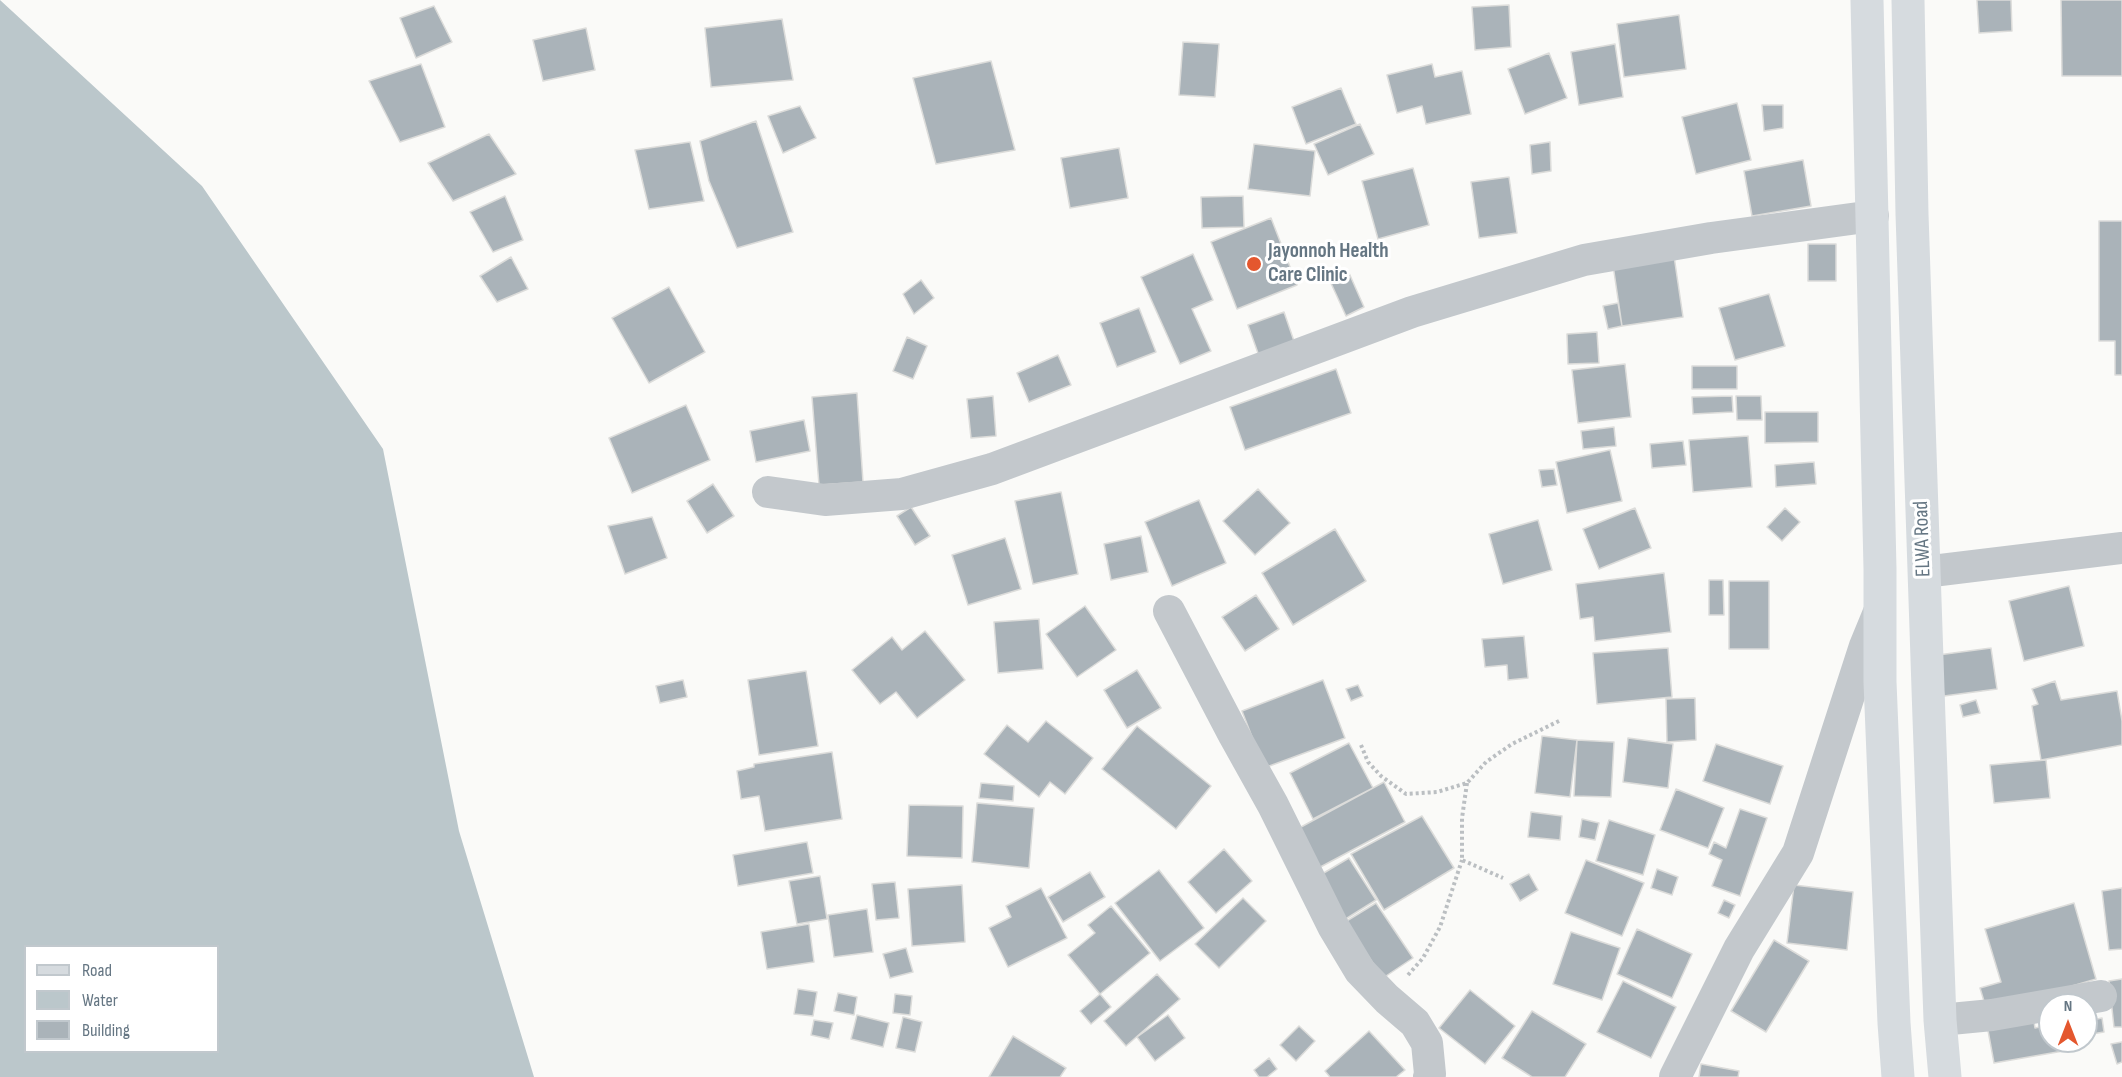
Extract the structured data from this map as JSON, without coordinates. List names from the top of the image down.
{
  "streets": {
    "main road": ["ELWA Road"]
  },
  "places": ["Jayonnoh Health Care Clinic"],
  "legend": ["Road", "Water", "Building"],
  "north": "top"
}
